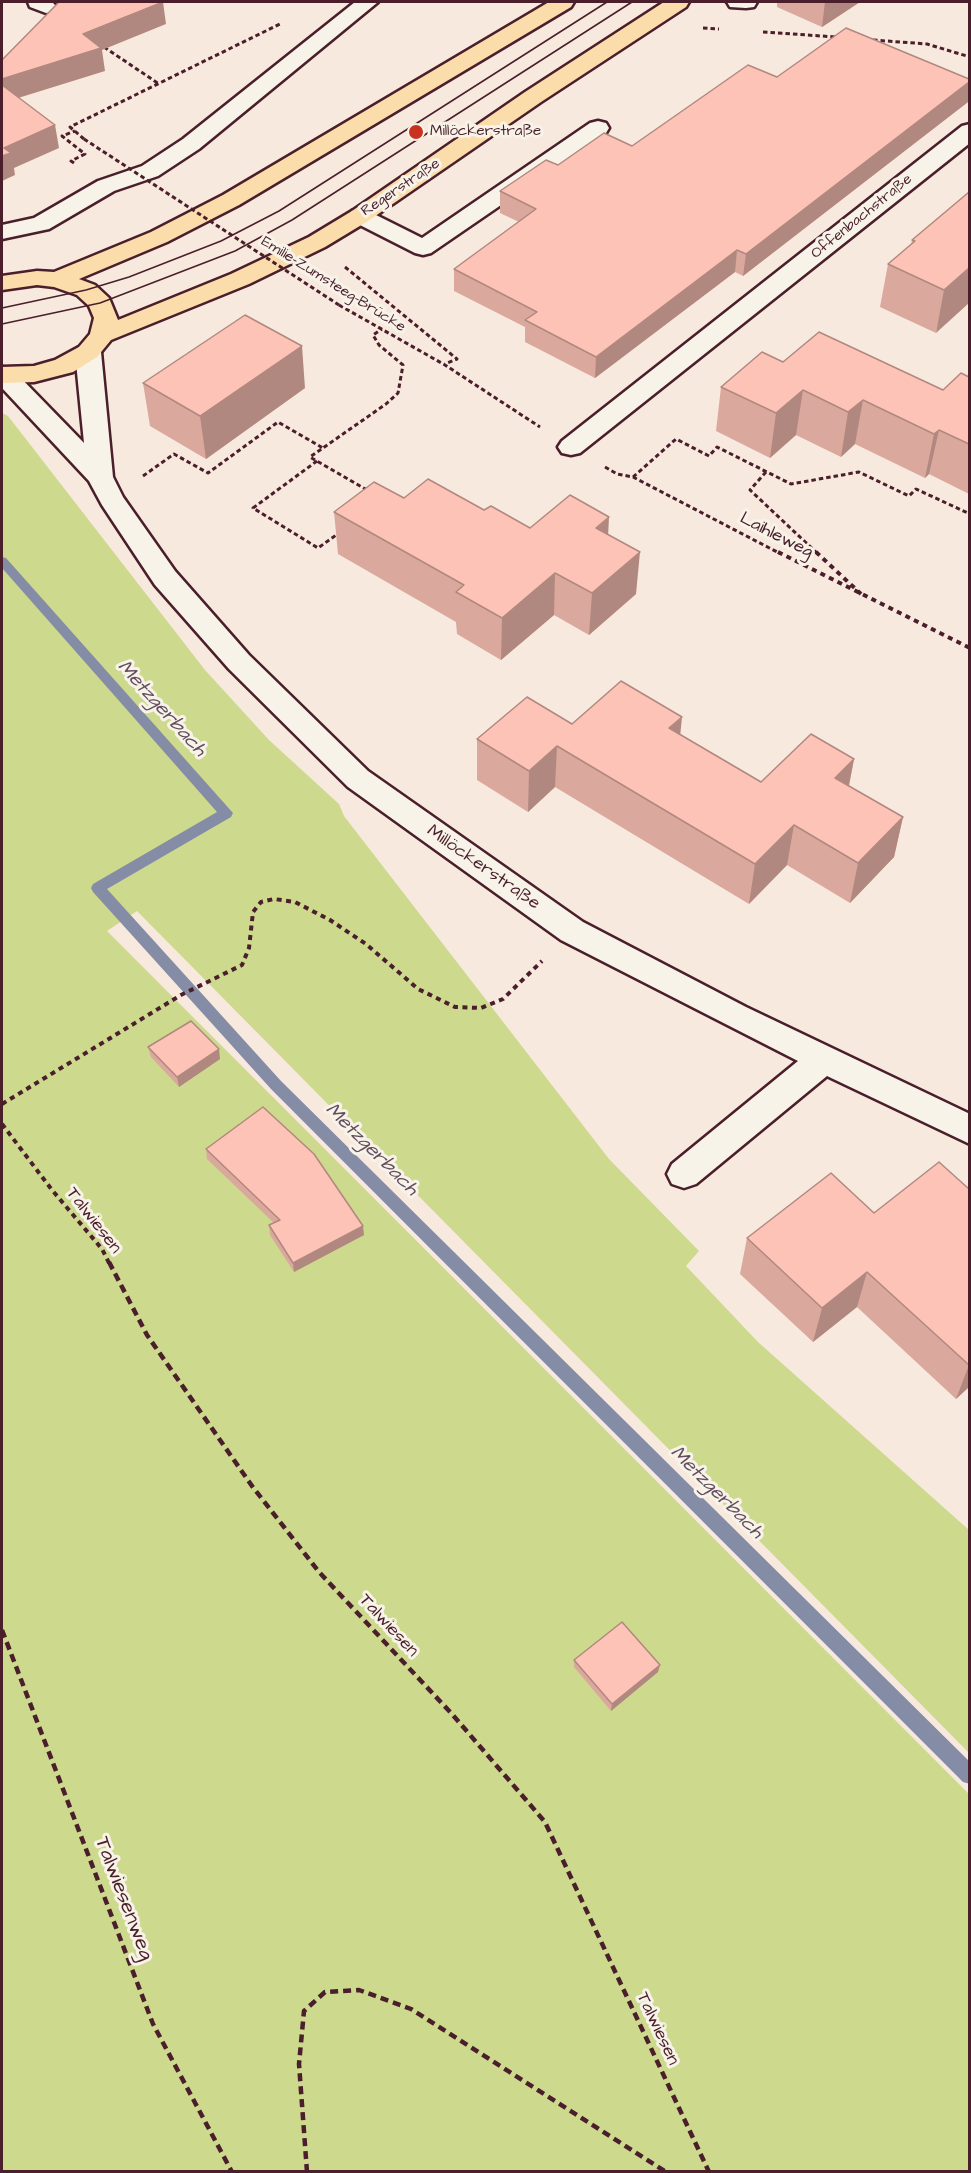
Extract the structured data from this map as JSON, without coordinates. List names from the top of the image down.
{
  "streets": {
    "main road": ["Regerstraße"],
    "street": ["Offenbachstraße", "Millöckerstraße"],
    "path": [
      "Emilie-Zumsteeg-Brücke",
      "Laihleweg",
      "Talwiesen",
      "Talwiesenweg"
    ]
  },
  "crossings": [
    ["Regerstraße", "Millöckerstraße"],
    ["Offenbachstraße", "Emilie-Zumsteeg-Brücke"],
    ["Offenbachstraße", "Laihleweg"],
    ["Emilie-Zumsteeg-Brücke", "Laihleweg"]
  ],
  "water": ["Metzgerbach"],
  "places": ["Millöckerstraße"]
}
